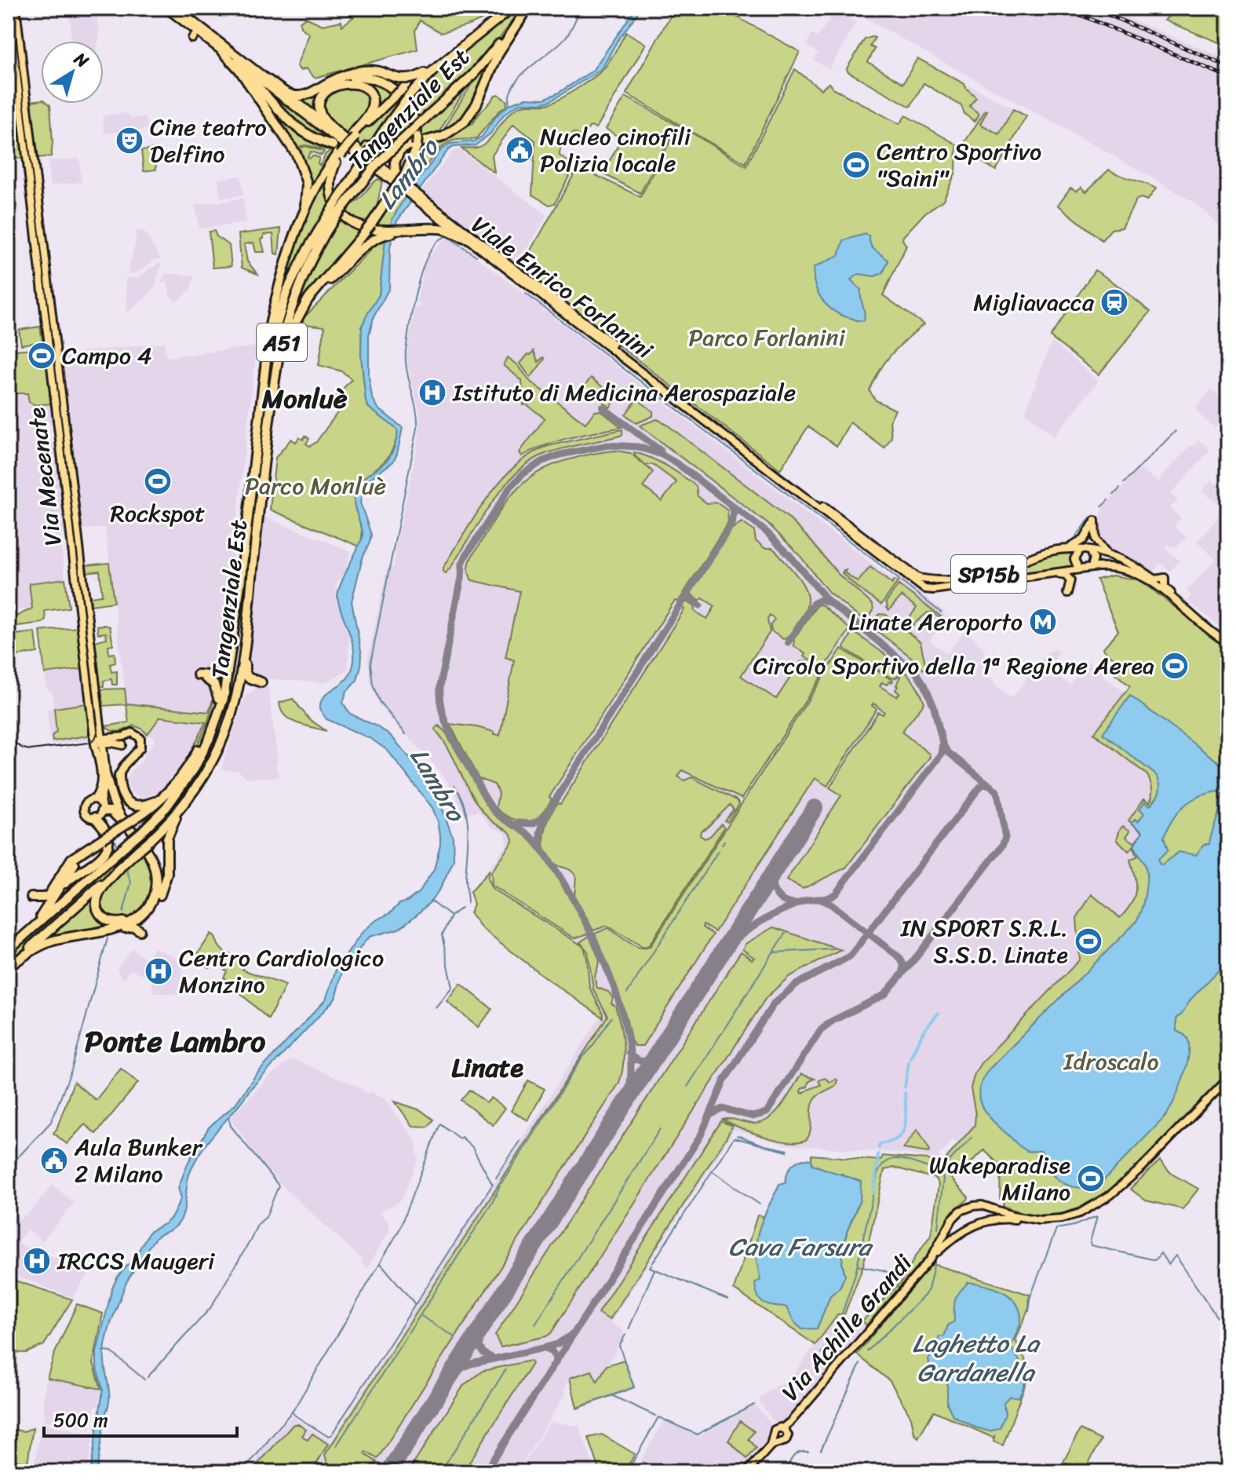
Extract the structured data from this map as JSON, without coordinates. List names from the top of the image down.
{
  "streets": {
    "highway": ["Tangenziale Est", "A51"],
    "main road": [
      "Viale Enrico Forlanini",
      "Via Mecenate",
      "SP15b",
      "Via Achille Grandi"
    ]
  },
  "crossings": [
    ["Viale Enrico Forlanini", "SP15b"]
  ],
  "districts": ["Monluè", "Ponte Lambro", "Linate"],
  "water": ["Lambro", "Cava Farsura", "Laghetto La Gardanella"],
  "parks": ["Parco Forlanini", "Parco Monluè", "Idroscalo"],
  "places": {
    "theatre": ["Cine teatro Delfino"],
    "public building": ["Nucleo cinofili Polizia locale", "Aula Bunker 2 Milano"],
    "sports": [
      "Centro Sportivo \"Saini\"",
      "Campo 4",
      "Rockspot",
      "Circolo Sportivo della 1ª Regione Aerea",
      "IN SPORT S.R.L. S.S.D. Linate",
      "Wakeparadise Milano"
    ],
    "station": ["Migliavacca"],
    "hospital": ["Istituto di Medicina Aerospaziale", "Centro Cardiologico Monzino", "IRCCS Maugeri"],
    "metro station": ["Linate Aeroporto"]
  },
  "scale_bar": "500 m",
  "north": "top right"
}
